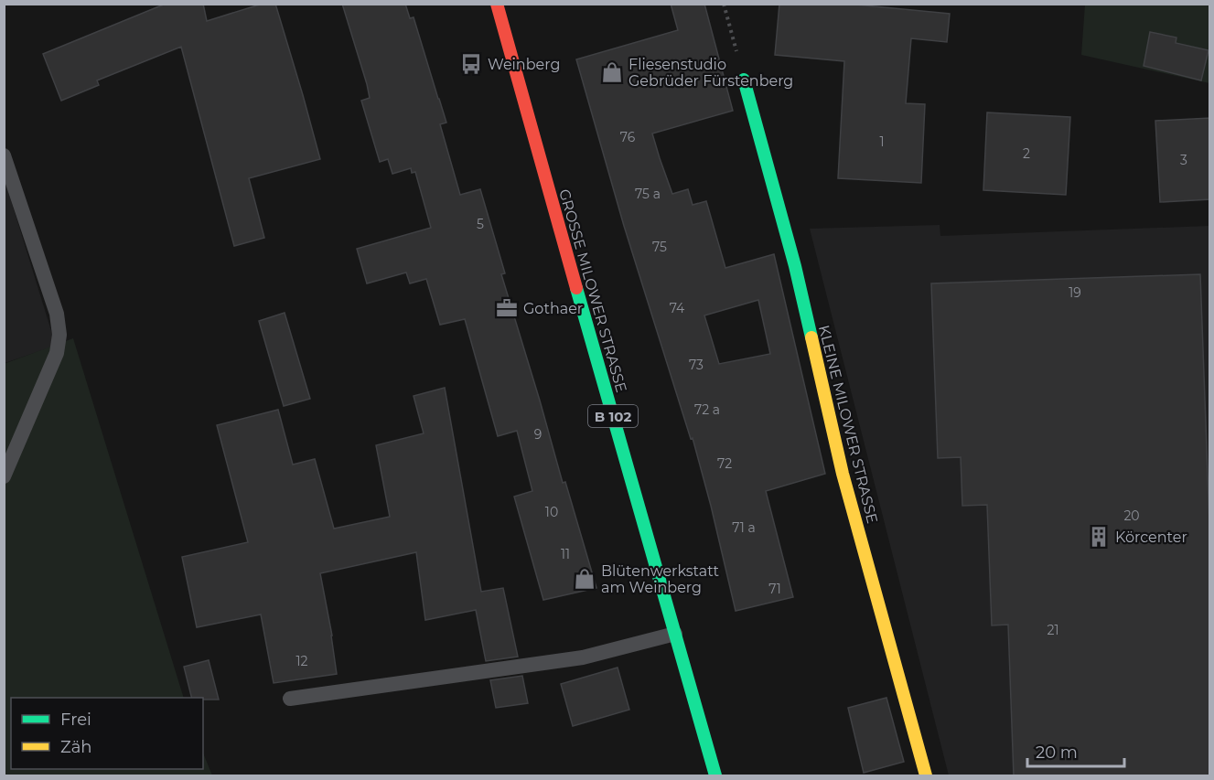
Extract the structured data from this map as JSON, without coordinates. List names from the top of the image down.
{
  "streets": {
    "main road": ["GROSSE MILOWER STRASSE", "B 102", "KLEINE MILOWER STRASSE"]
  },
  "places": {
    "bus stop": ["Weinberg"],
    "shop": ["Fliesenstudio Gebrüder Fürstenberg", "Blütenwerkstatt am Weinberg"],
    "office": ["Gothaer"],
    "building": ["Körcenter"]
  },
  "house_numbers": [
    "76",
    "1",
    "2",
    "3",
    "75 a",
    "5",
    "75",
    "19",
    "74",
    "73",
    "72 a",
    "9",
    "72",
    "10",
    "20",
    "71 a",
    "11",
    "71",
    "21",
    "12"
  ],
  "legend": ["Frei", "Zäh"],
  "scale_bar": "20 m"
}
